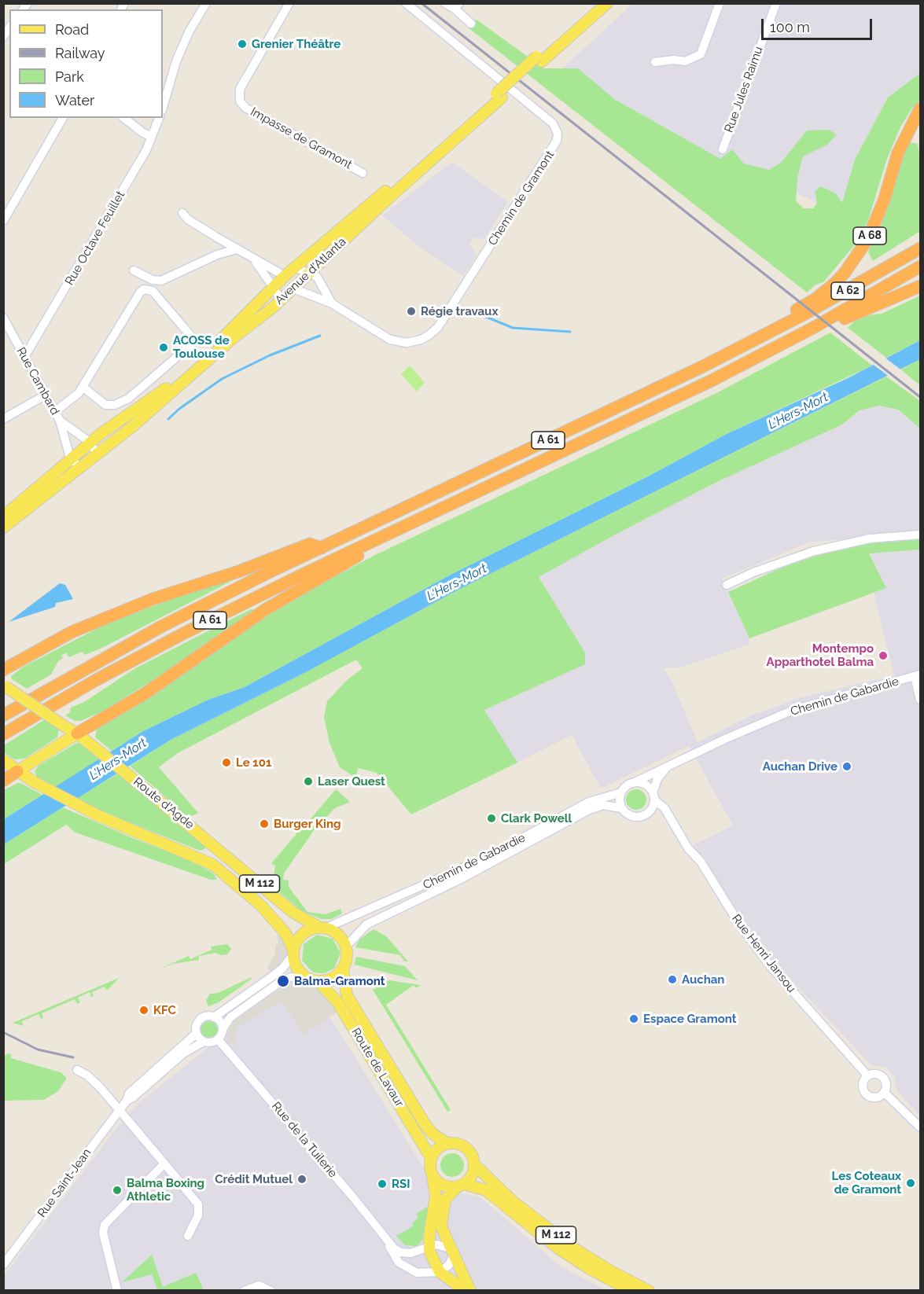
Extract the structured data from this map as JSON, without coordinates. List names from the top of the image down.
{
  "streets": {
    "highway": ["A 68", "A 62", "A 61"],
    "main road": [
      "Avenue d'Atlanta",
      "Route d'Agde",
      "M 112",
      "Route de Lavaur"
    ],
    "street": [
      "Rue Jules Raimu",
      "Impasse de Gramont",
      "Chemin de Gramont",
      "Rue Octave Feuillet",
      "Rue Cambard",
      "Chemin de Gabardie",
      "Rue Henri Jansou",
      "Rue de la Tuilerie",
      "Rue Saint-Jean"
    ]
  },
  "crossings": [
    ["Chemin de Gramont", "Avenue d'Atlanta"],
    ["A 68", "A 62"],
    ["A 68", "A 61"],
    ["Rue Octave Feuillet", "Rue Cambard"],
    ["Avenue d'Atlanta", "Rue Cambard"],
    ["A 62", "A 61"],
    ["Chemin de Gabardie", "Route d'Agde"],
    ["Chemin de Gabardie", "M 112"],
    ["Chemin de Gabardie", "Rue Henri Jansou"],
    ["Chemin de Gabardie", "Route de Lavaur"],
    ["Route d'Agde", "M 112"],
    ["Route d'Agde", "Route de Lavaur"],
    ["M 112", "Route de Lavaur"],
    ["Rue de la Tuilerie", "Rue Saint-Jean"]
  ],
  "water": ["L'Hers-Mort"],
  "places": [
    "Grenier Théâtre",
    "Régie travaux",
    "ACOSS de Toulouse",
    "Montempo Apparthotel Balma",
    "Le 101",
    "Auchan Drive",
    "Laser Quest",
    "Clark Powell",
    "Burger King",
    "Auchan",
    "Balma-Gramont",
    "KFC",
    "Espace Gramont",
    "Crédit Mutuel",
    "Les Coteaux de Gramont",
    "RSI",
    "Balma Boxing Athletic"
  ],
  "legend": [
    "Road",
    "Railway",
    "Park",
    "Water"
  ],
  "scale_bar": "100 m"
}
